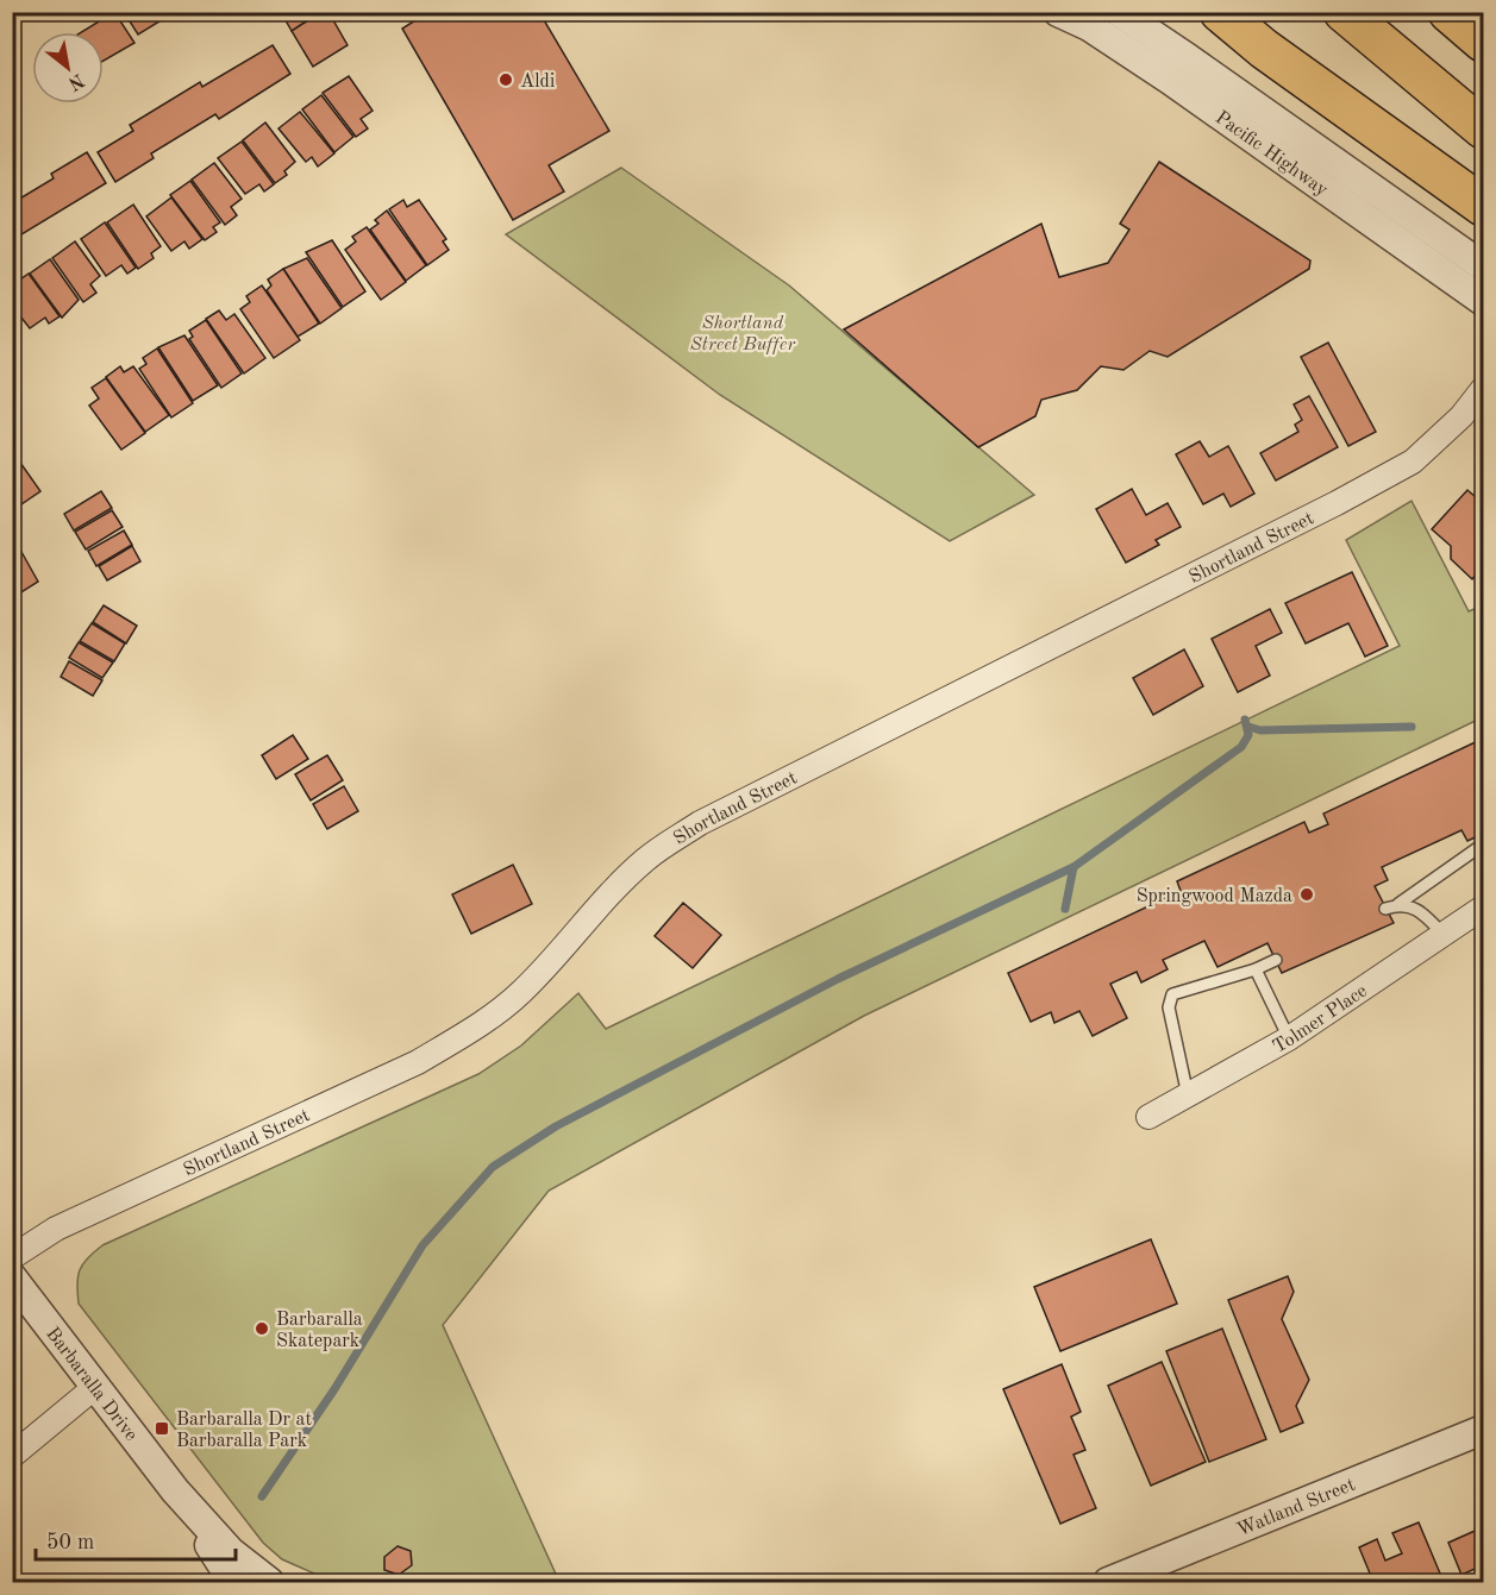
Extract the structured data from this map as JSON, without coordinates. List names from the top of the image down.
{
  "streets": {
    "street": [
      "Pacific Highway",
      "Shortland Street",
      "Tolmer Place",
      "Barbaralla Drive",
      "Watland Street"
    ]
  },
  "parks": ["Shortland Street Buffer"],
  "places": {
    "other": ["Aldi", "Springwood Mazda", "Barbaralla Skatepark"],
    "transit": ["Barbaralla Dr at Barbaralla Park"]
  },
  "scale_bar": "50 m",
  "north": "bottom right"
}
